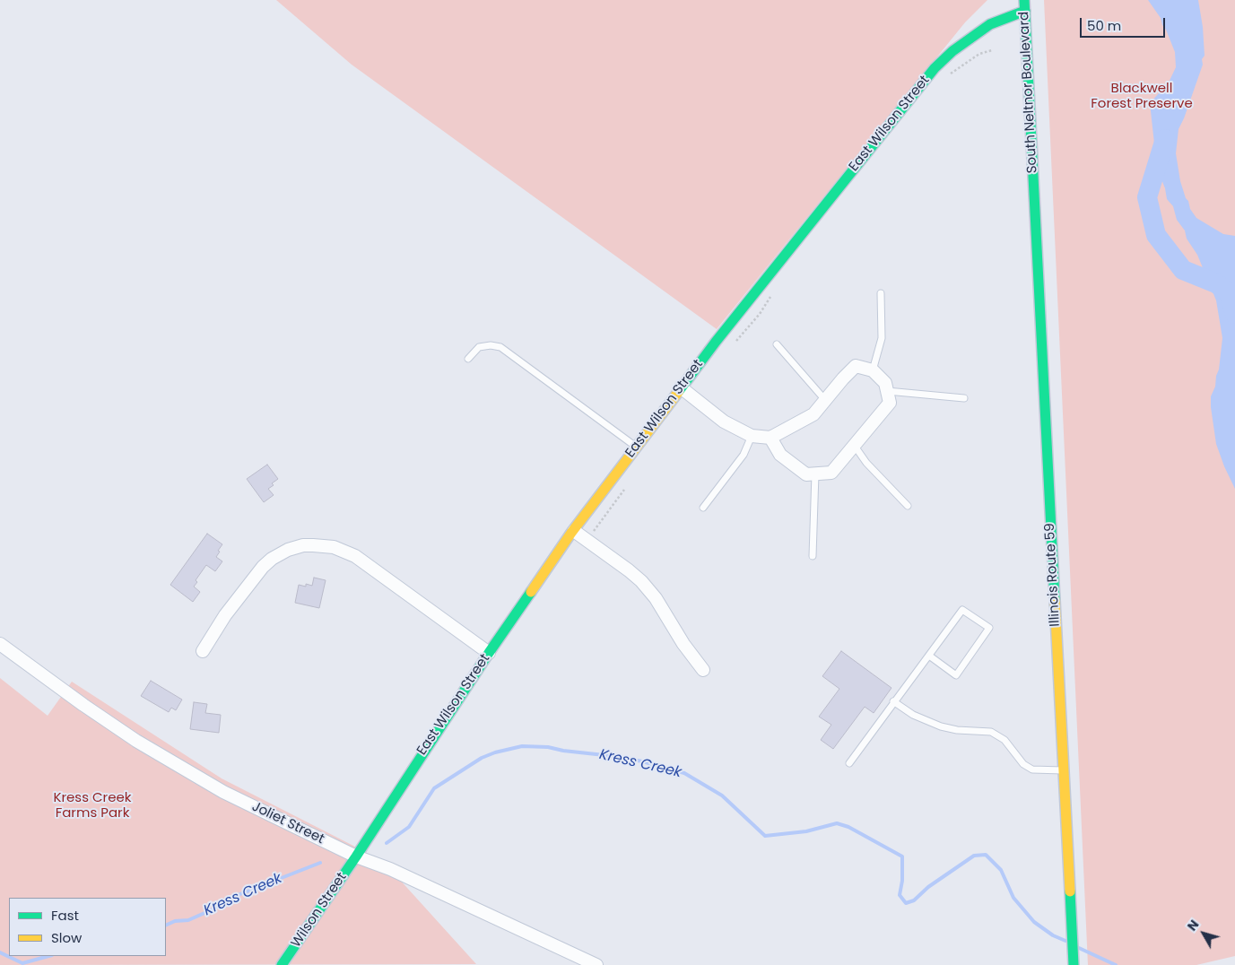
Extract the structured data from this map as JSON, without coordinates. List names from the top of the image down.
{
  "streets": {
    "street": [
      "South Neltnor Boulevard",
      "East Wilson Street",
      "Illinois Route 59",
      "Joliet Street",
      "Wilson Street"
    ]
  },
  "crossings": [
    ["South Neltnor Boulevard", "East Wilson Street"],
    ["South Neltnor Boulevard", "Illinois Route 59"],
    ["East Wilson Street", "Joliet Street"],
    ["East Wilson Street", "Wilson Street"],
    ["Joliet Street", "Wilson Street"]
  ],
  "water": ["Kress Creek"],
  "parks": ["Blackwell Forest Preserve", "Kress Creek Farms Park"],
  "legend": ["Fast", "Slow"],
  "scale_bar": "50 m",
  "north": "top left"
}
